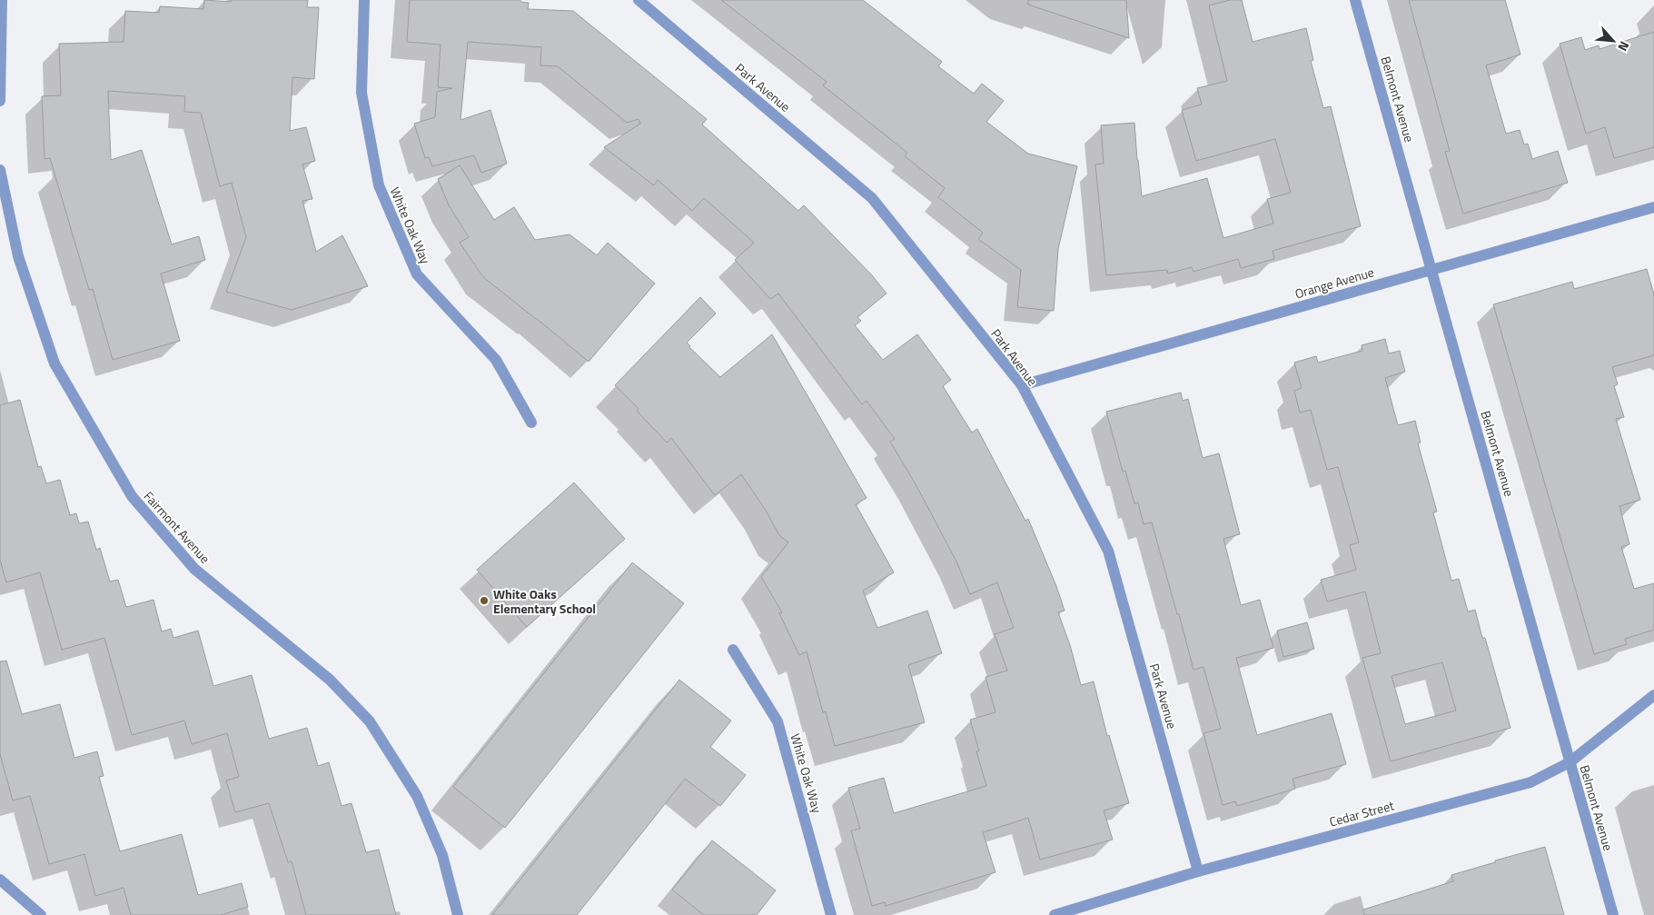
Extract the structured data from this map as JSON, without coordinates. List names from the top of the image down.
{
  "streets": {
    "street": [
      "Park Avenue",
      "Belmont Avenue",
      "White Oak Way",
      "Orange Avenue",
      "Fairmont Avenue",
      "Cedar Street"
    ]
  },
  "crossings": [
    ["Park Avenue", "Orange Avenue"],
    ["Park Avenue", "Cedar Street"],
    ["Belmont Avenue", "Orange Avenue"],
    ["Belmont Avenue", "Cedar Street"]
  ],
  "places": ["White Oaks Elementary School"],
  "north": "bottom right"
}
